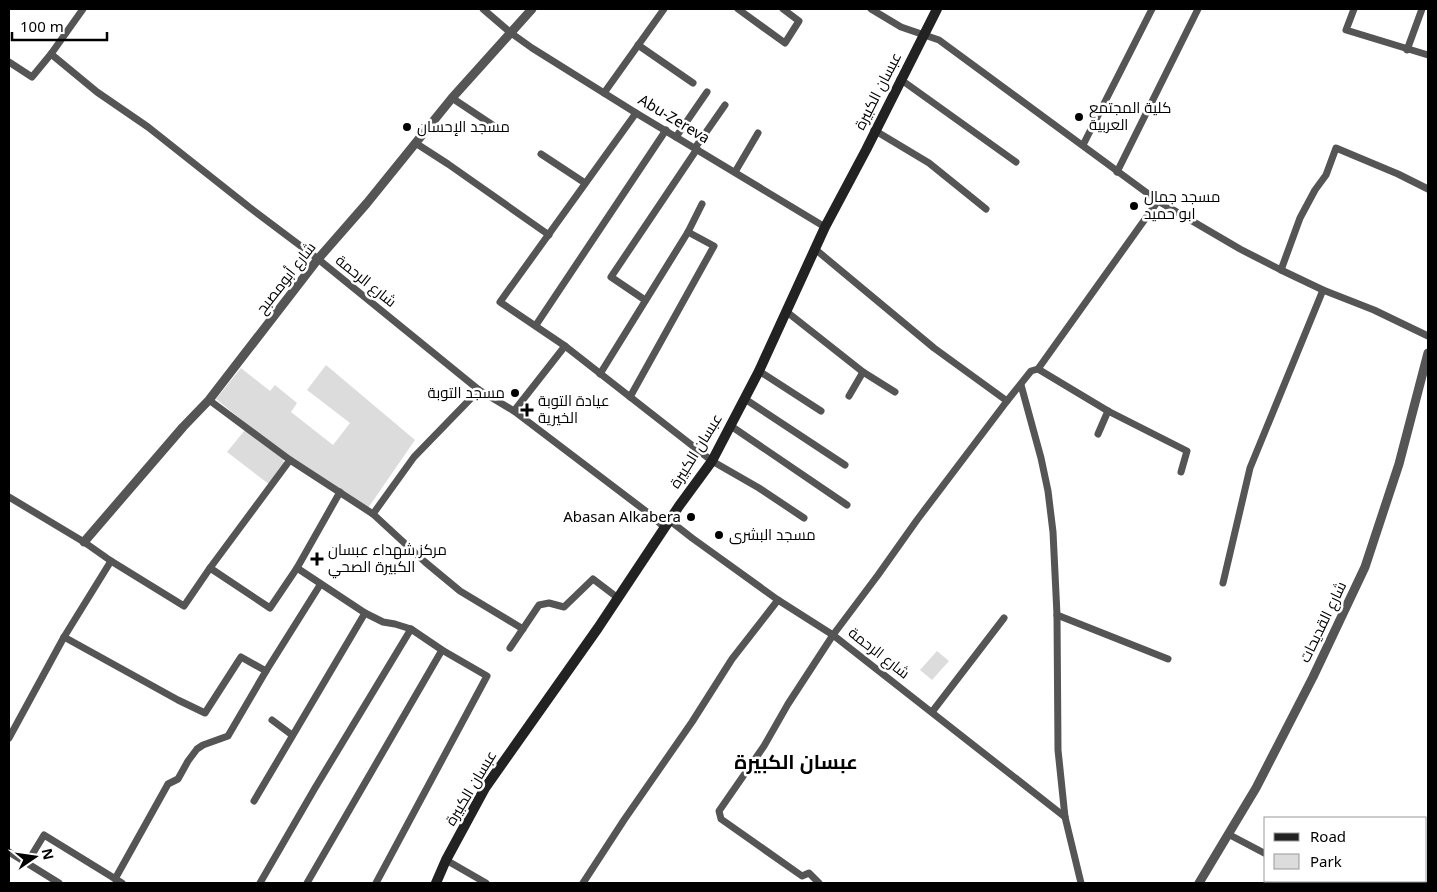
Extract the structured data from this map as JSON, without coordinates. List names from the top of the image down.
{
  "streets": {
    "main road": ["عبسان الكبيرة"],
    "street": [
      "Abu-Zereva",
      "شارع أبومصبح",
      "شارع الرحمة",
      "شارع القديحات"
    ]
  },
  "crossings": [
    ["عبسان الكبيرة", "Abu-Zereva"],
    ["عبسان الكبيرة", "شارع الرحمة"],
    ["Abu-Zereva", "شارع أبومصبح"],
    ["شارع أبومصبح", "شارع الرحمة"]
  ],
  "districts": ["عبسان الكبيرة"],
  "places": {
    "other": [
      "كلية المجتمع العربية",
      "مسجد الإحسان",
      "مسجد جمال ابو حميد",
      "مسجد التوبة",
      "Abasan Alkabera",
      "مسجد البشرى"
    ],
    "health": ["عيادة التوبة الخيرية", "مركز شهداء عبسان الكبيرة الصحي"]
  },
  "legend": ["Road", "Park"],
  "scale_bar": "100 m",
  "north": "right"
}
